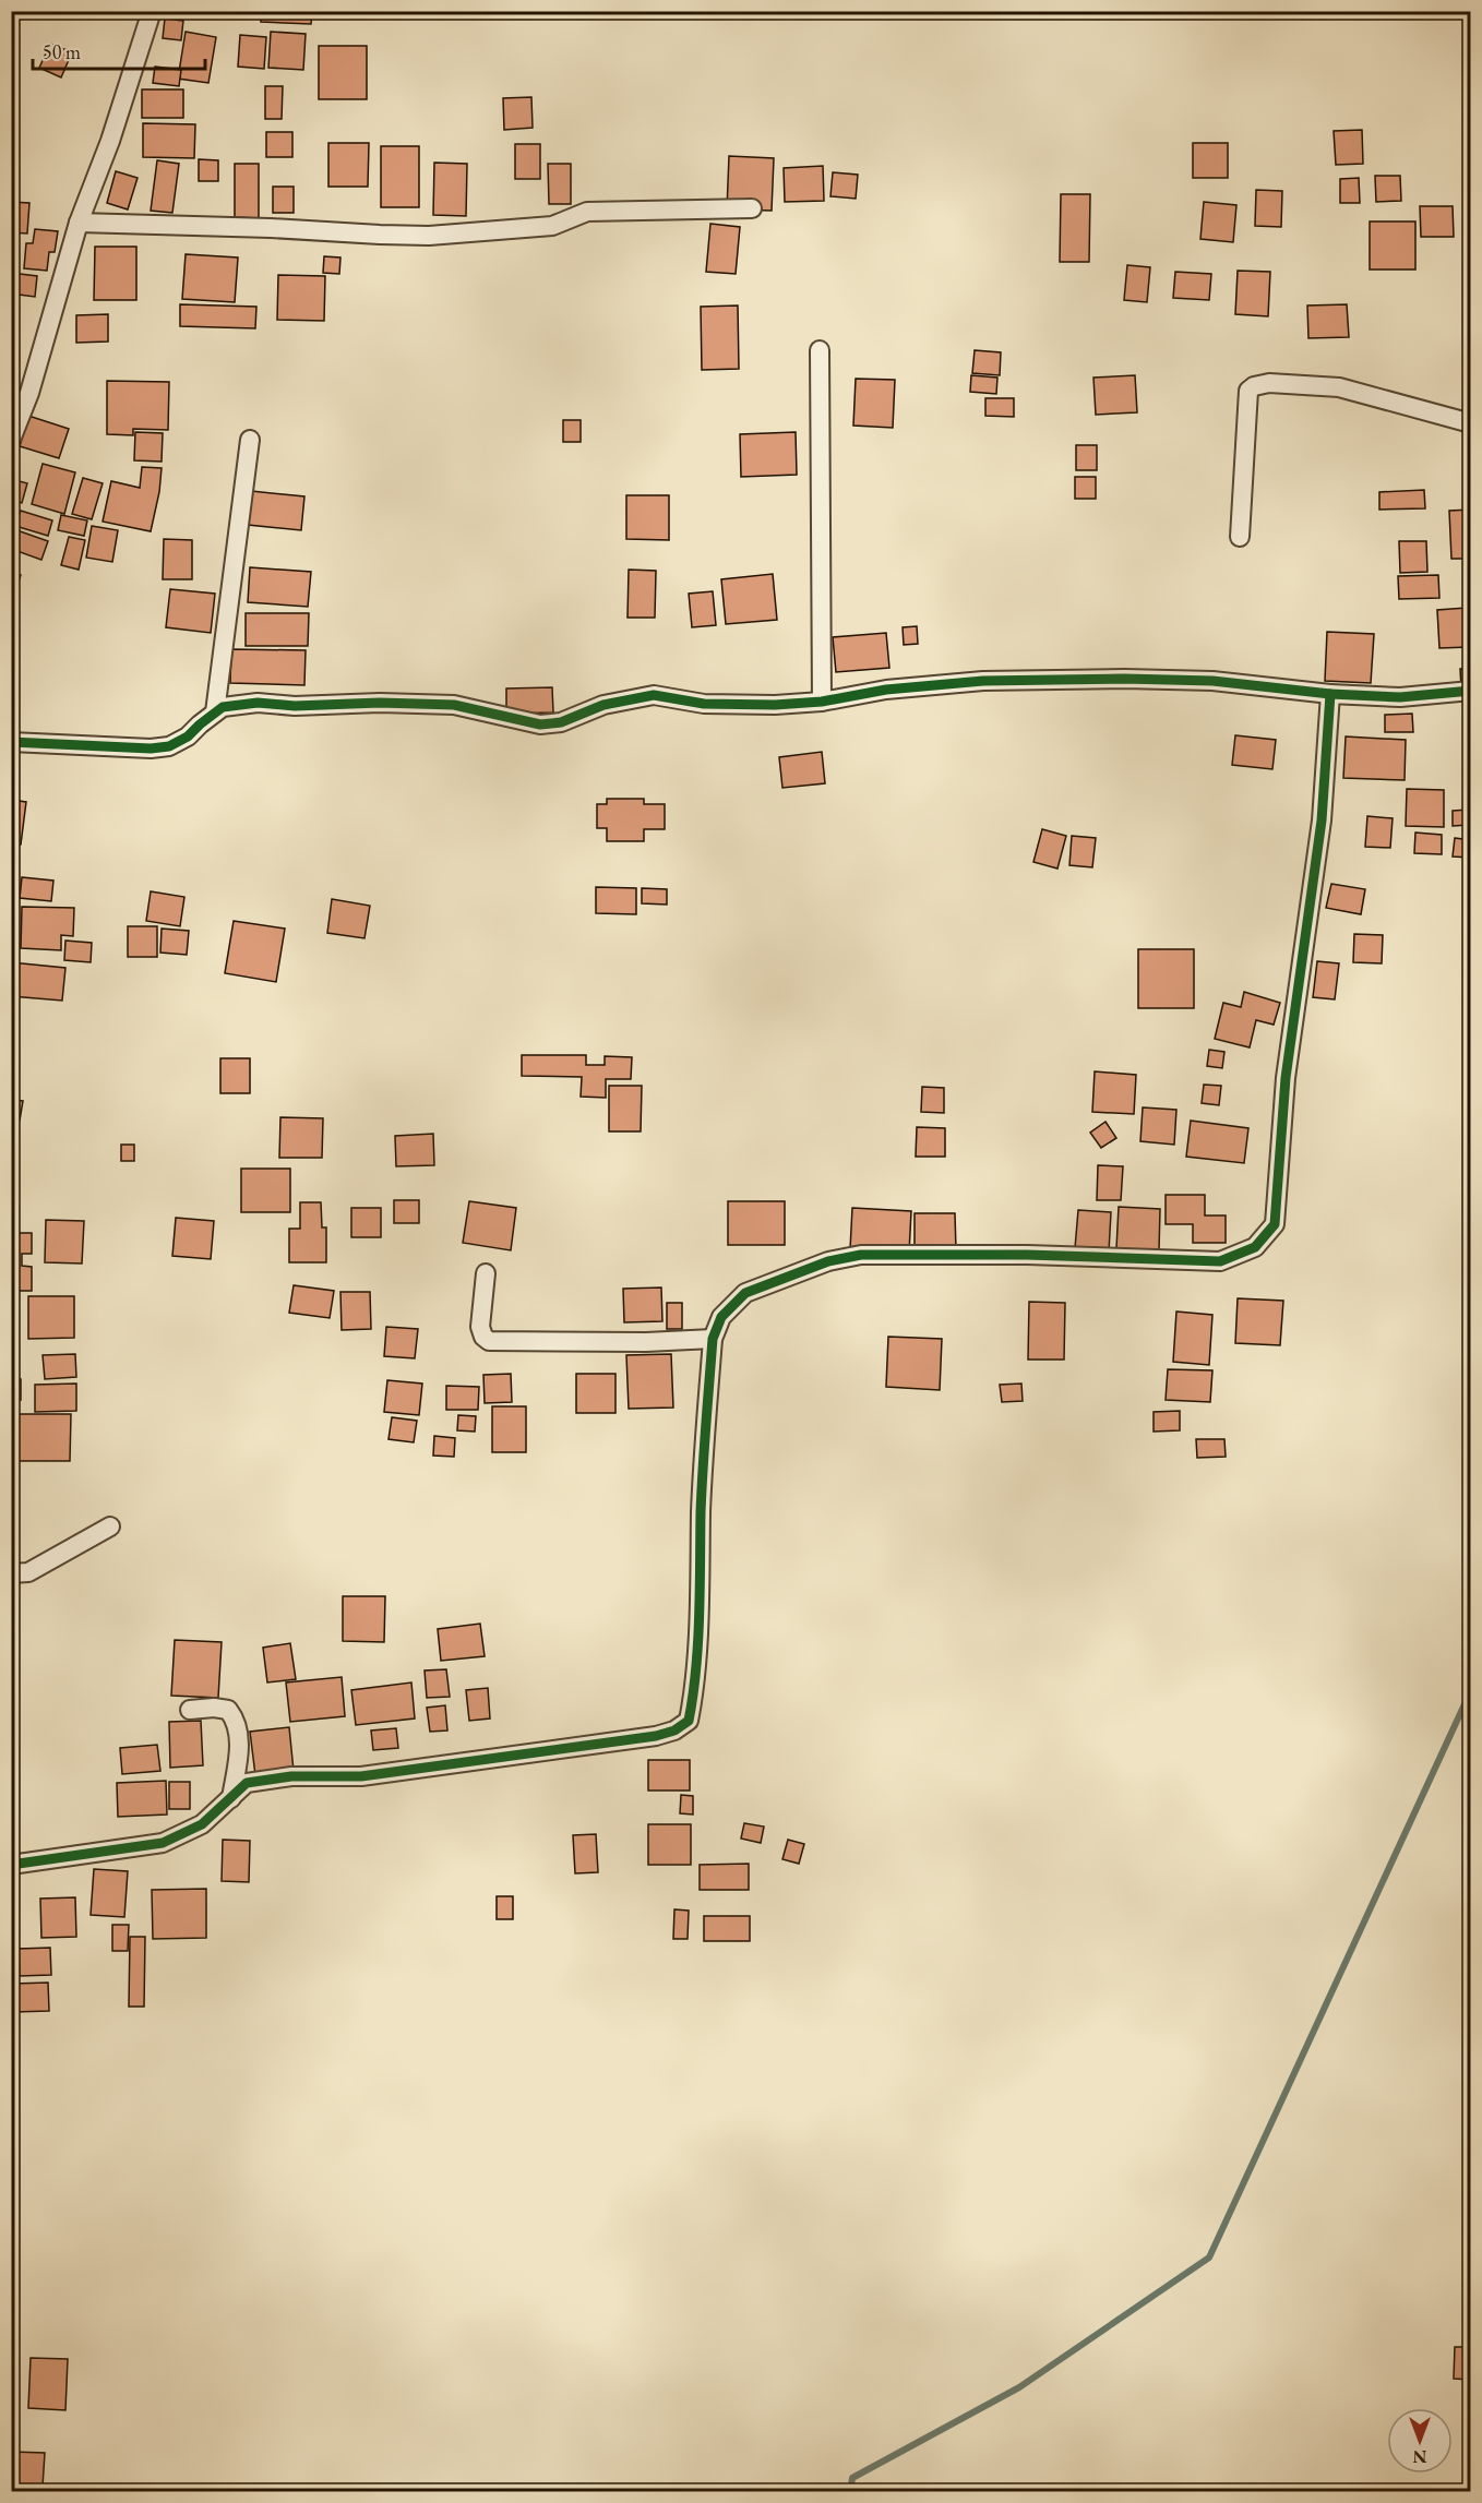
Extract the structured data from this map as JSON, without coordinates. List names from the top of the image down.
{
  "scale_bar": "50 m",
  "north": "bottom"
}
